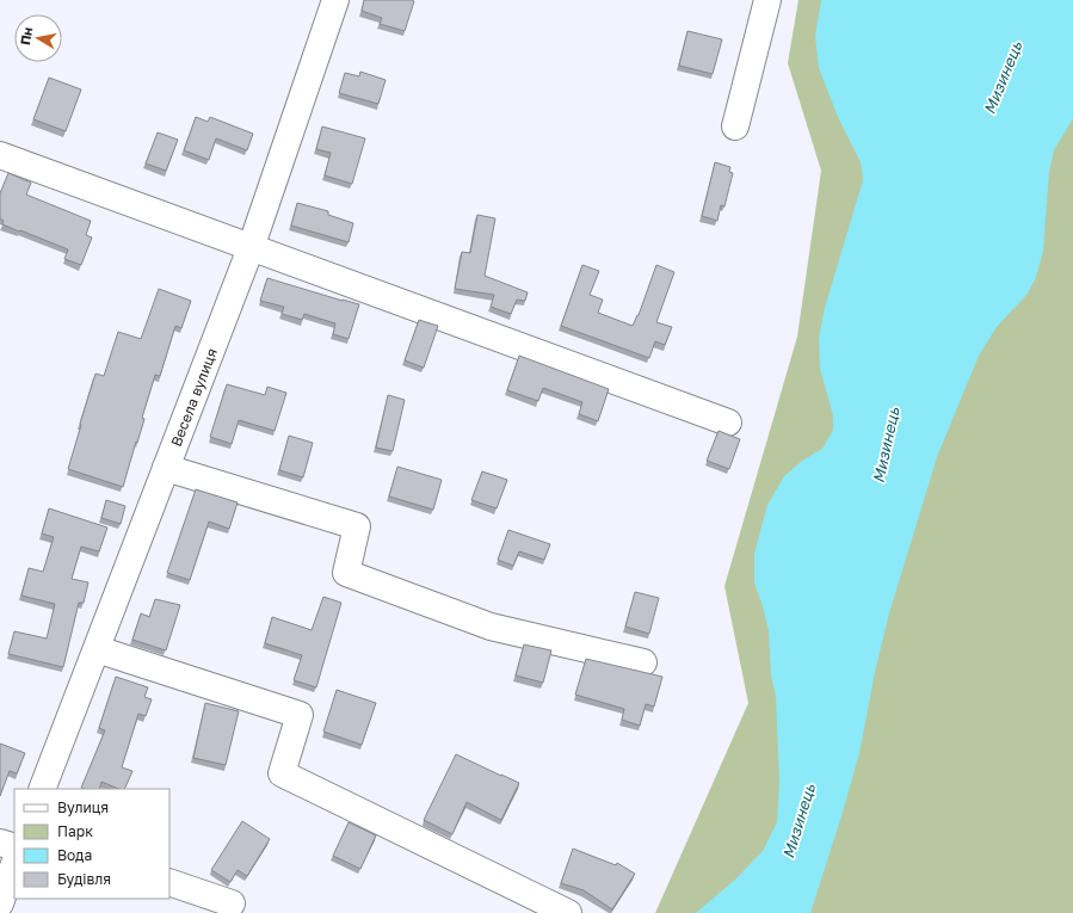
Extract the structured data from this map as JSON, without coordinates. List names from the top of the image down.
{
  "streets": {
    "street": ["Весела вулиця"]
  },
  "water": ["Мизинець"],
  "legend": [
    "Вулиця",
    "Парк",
    "Вода",
    "Будівля"
  ],
  "north": "left"
}
